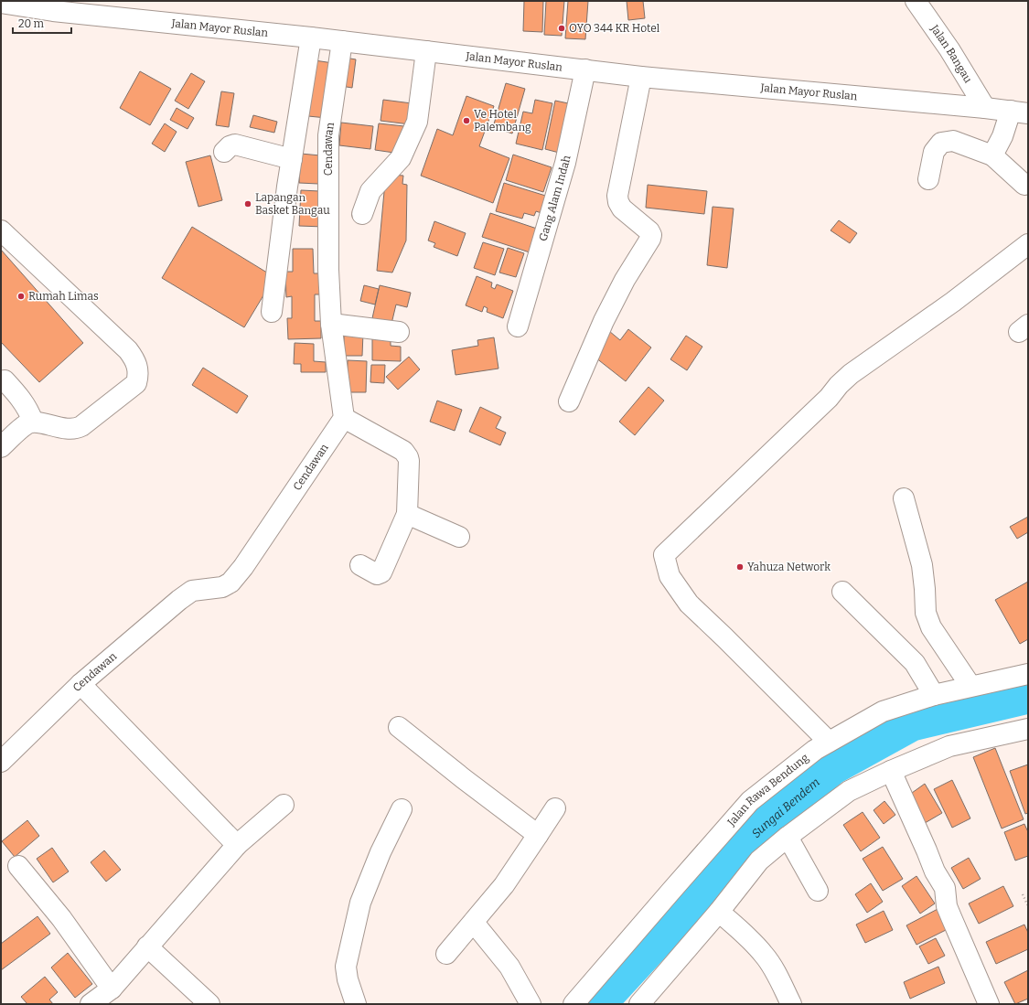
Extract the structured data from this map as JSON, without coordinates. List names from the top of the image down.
{
  "streets": {
    "street": [
      "Jalan Mayor Ruslan",
      "Jalan Bangau",
      "Cendawan",
      "Gang Alam Indah",
      "Jalan Rawa Bendung"
    ]
  },
  "crossings": [
    ["Jalan Mayor Ruslan", "Jalan Bangau"],
    ["Jalan Mayor Ruslan", "Cendawan"],
    ["Jalan Mayor Ruslan", "Gang Alam Indah"]
  ],
  "water": ["Sungai Bendem"],
  "places": [
    "OYO 344 KR Hotel",
    "Ve Hotel Palembang",
    "Lapangan Basket Bangau",
    "Rumah Limas",
    "Yahuza Network"
  ],
  "scale_bar": "20 m"
}
